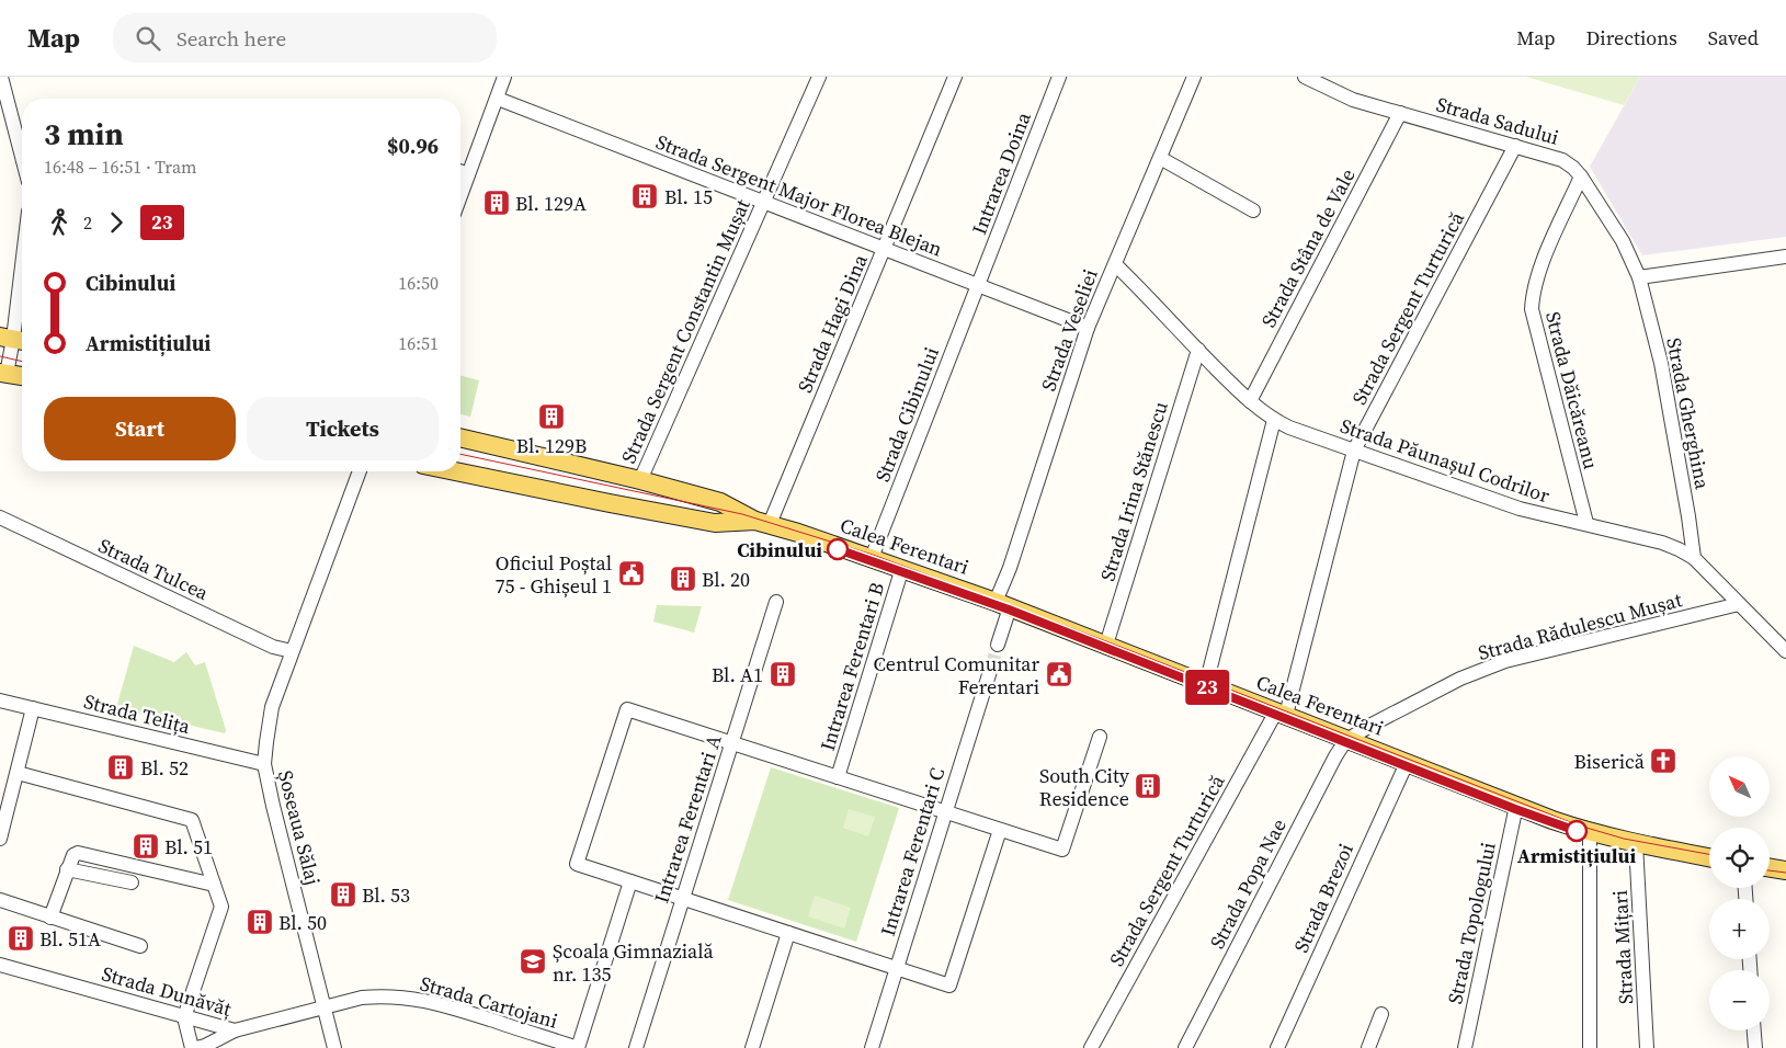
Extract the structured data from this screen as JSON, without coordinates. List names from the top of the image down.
{
  "streets": {
    "main road": ["Calea Ferentari"],
    "street": [
      "Strada Sadului",
      "Intrarea Doina",
      "Strada Sergent Major Florea Blejan",
      "Strada Stâna de Vale",
      "Strada Sergent Turturică",
      "Strada Hagi Dina",
      "Strada Veseliei",
      "Strada Sergent Constantin Mușat",
      "Strada Dăicăreanu",
      "Strada Gherghina",
      "Strada Cibinului",
      "Strada Păunașul Codrilor",
      "Strada Irina Stănescu",
      "Strada Tulcea",
      "Strada Rădulescu Mușat",
      "Intrarea Ferentari B",
      "Strada Telița",
      "Intrarea Ferentari A",
      "Șoseaua Sălaj",
      "Intrarea Ferentari C",
      "Strada Popa Nae",
      "Strada Brezoi",
      "Strada Topologului",
      "Strada Mițari",
      "Strada Dunăvăț",
      "Strada Cartojani"
    ]
  },
  "crossings": [
    ["Strada Sadului", "Strada Stâna de Vale"],
    ["Strada Sadului", "Strada Sergent Turturică"],
    ["Strada Sadului", "Strada Dăicăreanu"],
    ["Strada Sadului", "Strada Gherghina"],
    ["Intrarea Doina", "Strada Sergent Major Florea Blejan"],
    ["Intrarea Doina", "Strada Cibinului"],
    ["Strada Sergent Major Florea Blejan", "Strada Hagi Dina"],
    ["Strada Sergent Major Florea Blejan", "Strada Veseliei"],
    ["Strada Sergent Major Florea Blejan", "Strada Sergent Constantin Mușat"],
    ["Strada Sergent Major Florea Blejan", "Strada Cibinului"],
    ["Strada Stâna de Vale", "Strada Păunașul Codrilor"],
    ["Strada Sergent Turturică", "Strada Păunașul Codrilor"],
    ["Strada Sergent Turturică", "Calea Ferentari"],
    ["Strada Hagi Dina", "Calea Ferentari"],
    ["Strada Veseliei", "Strada Păunașul Codrilor"],
    ["Strada Veseliei", "Calea Ferentari"],
    ["Strada Sergent Constantin Mușat", "Calea Ferentari"],
    ["Strada Dăicăreanu", "Strada Păunașul Codrilor"],
    ["Strada Gherghina", "Strada Păunașul Codrilor"],
    ["Strada Cibinului", "Calea Ferentari"],
    ["Strada Păunașul Codrilor", "Strada Irina Stănescu"],
    ["Strada Păunașul Codrilor", "Strada Rădulescu Mușat"],
    ["Strada Irina Stănescu", "Calea Ferentari"],
    ["Calea Ferentari", "Strada Rădulescu Mușat"],
    ["Calea Ferentari", "Intrarea Ferentari B"],
    ["Calea Ferentari", "Strada Popa Nae"],
    ["Calea Ferentari", "Strada Brezoi"],
    ["Calea Ferentari", "Strada Topologului"],
    ["Calea Ferentari", "Strada Mițari"],
    ["Strada Tulcea", "Șoseaua Sălaj"],
    ["Strada Rădulescu Mușat", "Strada Popa Nae"],
    ["Strada Telița", "Șoseaua Sălaj"],
    ["Șoseaua Sălaj", "Strada Dunăvăț"],
    ["Șoseaua Sălaj", "Strada Cartojani"],
    ["Strada Dunăvăț", "Strada Cartojani"]
  ],
  "places": {
    "building": [
      "Bl. 15",
      "Bl. 129A",
      "Bl. 129B",
      "Bl. 20",
      "Bl. A1",
      "Bl. 52",
      "South City Residence",
      "Bl. 51",
      "Bl. 53",
      "Bl. 50",
      "Bl. 51A"
    ],
    "other": ["Cibinului", "Armistițiului"],
    "public building": ["Oficiul Poștal 75 - Ghișeul 1", "Centrul Comunitar Ferentari"],
    "church": ["Biserică"],
    "school or university": ["Școala Gimnazială nr. 135"]
  },
  "lines": ["tram line 23"],
  "north": "top left",
  "page": {
    "header": "Map",
    "search": "Search here",
    "nav": ["Map", "Directions", "Saved"],
    "on_map": "23",
    "heading": ["3 min", "16:48 – 16:51 · Tram", "$0.96"],
    "legs": ["2", "23"],
    "list": [
      {
        "name": "Cibinului",
        "value": "16:50"
      },
      {
        "name": "Armistițiului",
        "value": "16:51"
      }
    ],
    "buttons": ["Start", "Tickets"],
    "map_buttons": ["+", "−"]
  }
}
